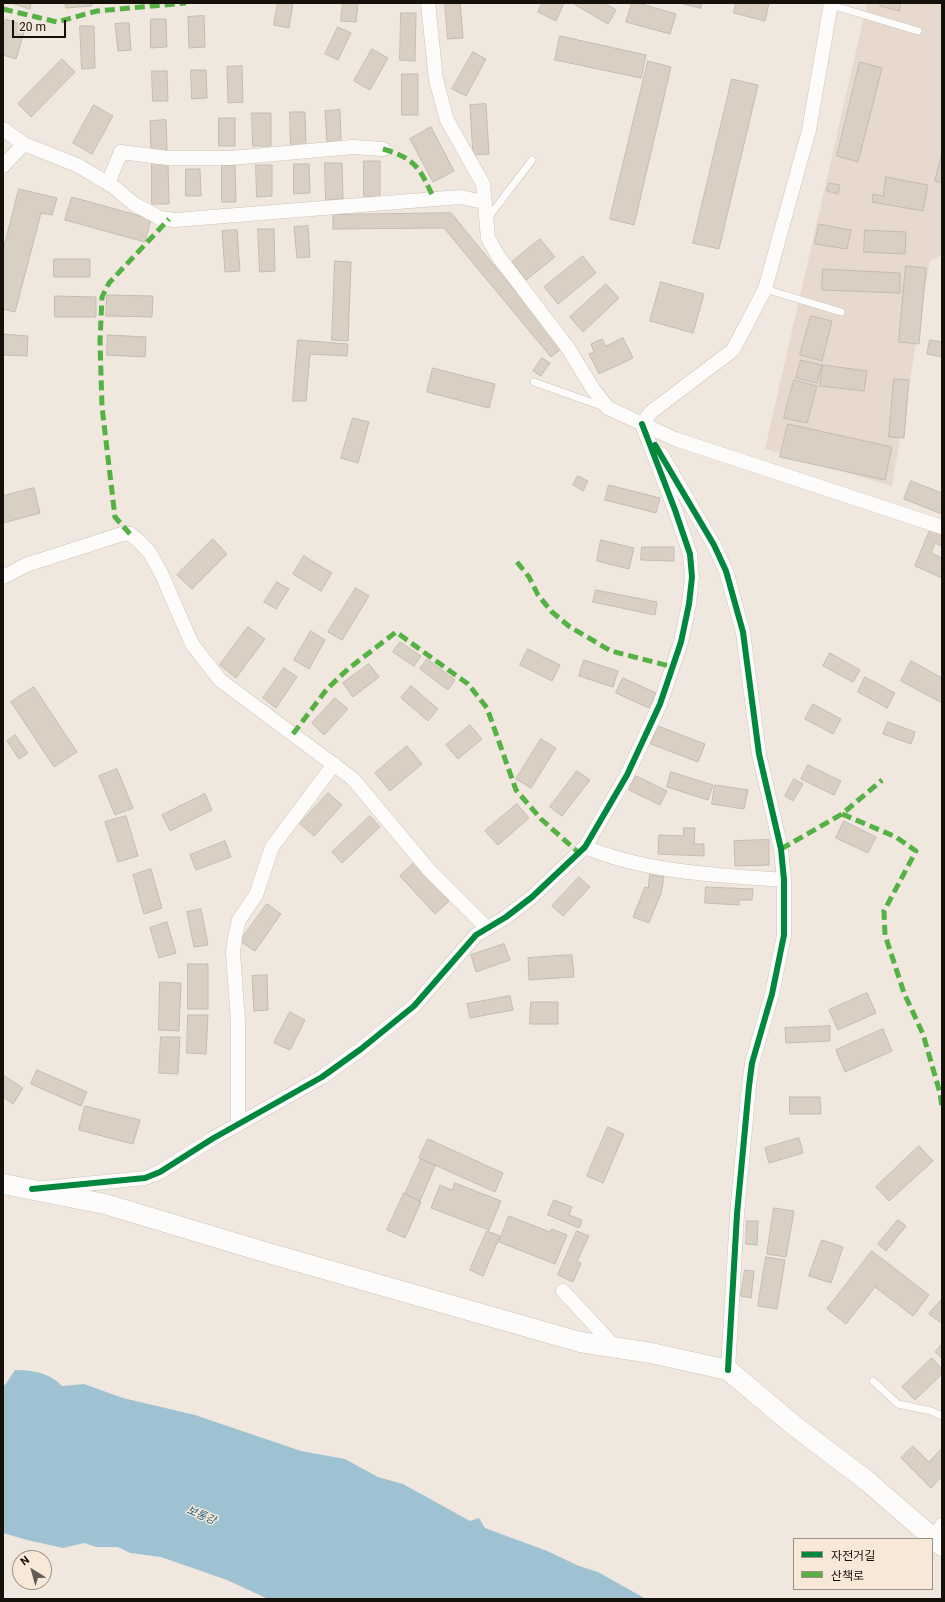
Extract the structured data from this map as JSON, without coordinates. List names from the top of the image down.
{
  "water": ["보통강"],
  "legend": ["자전거길", "산책로"],
  "scale_bar": "20 m",
  "north": "top left"
}
